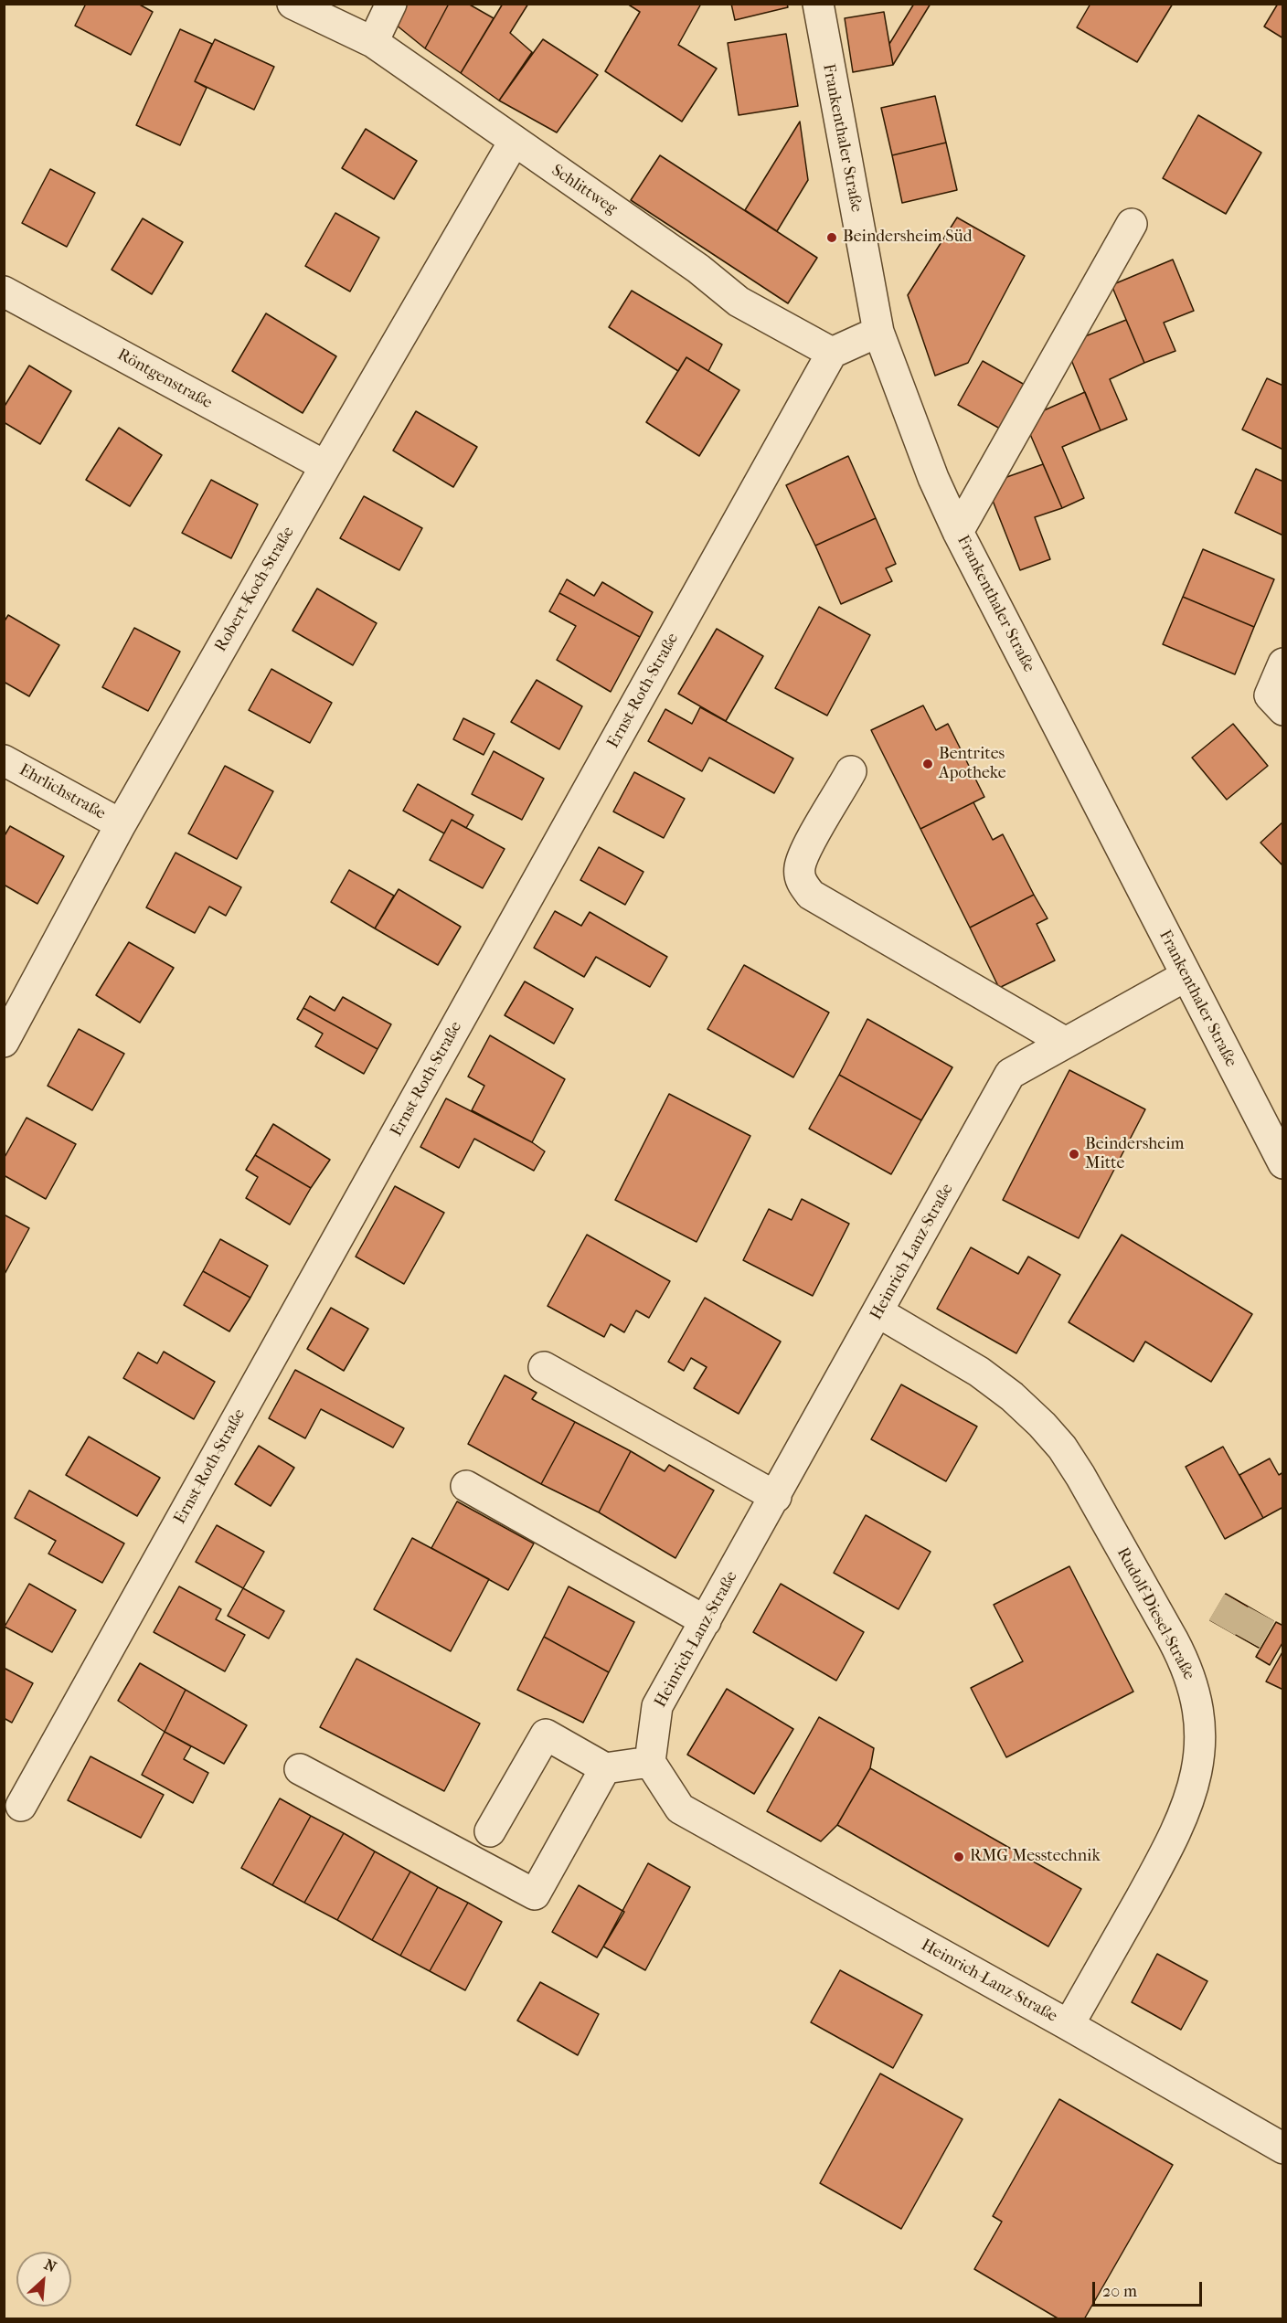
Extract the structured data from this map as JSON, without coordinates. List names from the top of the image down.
{
  "streets": {
    "street": [
      "Frankenthaler Straße",
      "Schlittweg",
      "Röntgenstraße",
      "Robert-Koch-Straße",
      "Ernst-Roth-Straße",
      "Ehrlichstraße",
      "Heinrich-Lanz-Straße",
      "Rudolf-Diesel-Straße"
    ]
  },
  "crossings": [
    ["Frankenthaler Straße", "Heinrich-Lanz-Straße"],
    ["Schlittweg", "Robert-Koch-Straße"],
    ["Schlittweg", "Ernst-Roth-Straße"],
    ["Röntgenstraße", "Robert-Koch-Straße"],
    ["Robert-Koch-Straße", "Ehrlichstraße"],
    ["Heinrich-Lanz-Straße", "Rudolf-Diesel-Straße"]
  ],
  "places": [
    "Beindersheim Süd",
    "Bentrites Apotheke",
    "Beindersheim Mitte",
    "RMG Messtechnik"
  ],
  "scale_bar": "20 m",
  "north": "top right"
}
